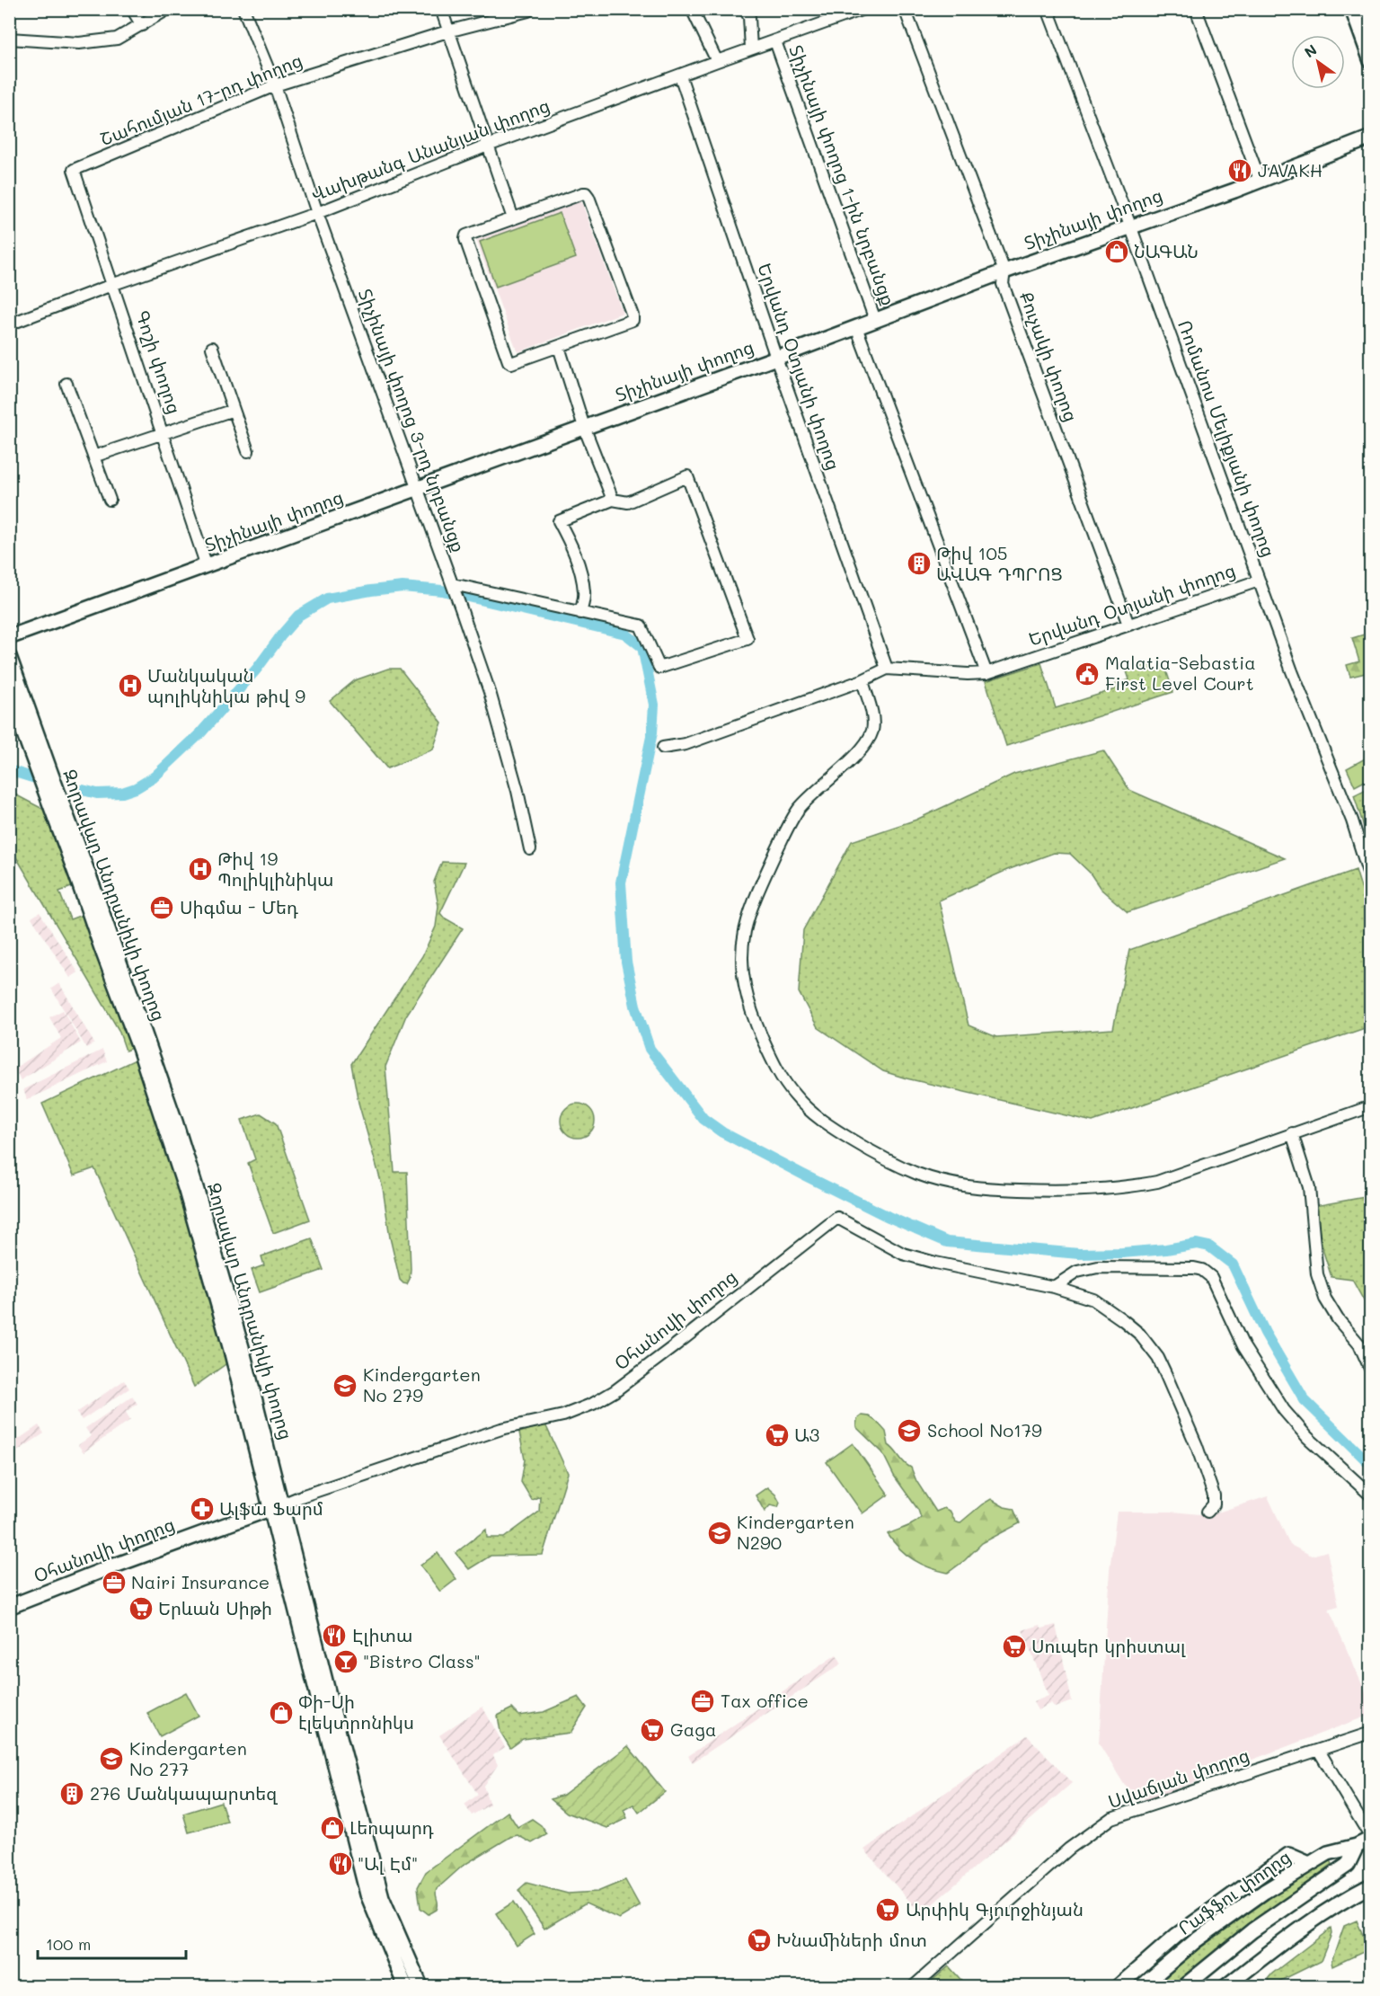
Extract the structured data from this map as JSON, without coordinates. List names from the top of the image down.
{
  "streets": {
    "main road": [
      "Տիչինայի փողոց",
      "Զորավար Անդրանիկի փողոց",
      "Օհանովի փողոց",
      "Րաֆֆու փողոց"
    ],
    "street": [
      "Շահումյան 17-րդ փողոց",
      "Վախթանգ Անանյան փողոց",
      "Տիչինայի փողոց 1-ին նրբանցք",
      "Քուչակի փողոց",
      "Գոշի փողոց",
      "Երվանդ Օտյանի փողոց",
      "Տիչինայի փողոց 3-րդ նրբանցք",
      "Ռոմանոս Մելիքյանի փողոց",
      "Սվաճյան փողոց"
    ]
  },
  "crossings": [
    ["Շահումյան 17-րդ փողոց", "Գոշի փողոց"],
    ["Շահումյան 17-րդ փողոց", "Տիչինայի փողոց 3-րդ նրբանցք"],
    ["Վախթանգ Անանյան փողոց", "Տիչինայի փողոց 1-ին նրբանցք"],
    ["Վախթանգ Անանյան փողոց", "Գոշի փողոց"],
    ["Վախթանգ Անանյան փողոց", "Երվանդ Օտյանի փողոց"],
    ["Վախթանգ Անանյան փողոց", "Տիչինայի փողոց 3-րդ նրբանցք"],
    ["Տիչինայի փողոց 1-ին նրբանցք", "Տիչինայի փողոց"],
    ["Տիչինայի փողոց", "Քուչակի փողոց"],
    ["Տիչինայի փողոց", "Գոշի փողոց"],
    ["Տիչինայի փողոց", "Երվանդ Օտյանի փողոց"],
    ["Տիչինայի փողոց", "Տիչինայի փողոց 3-րդ նրբանցք"],
    ["Տիչինայի փողոց", "Ռոմանոս Մելիքյանի փողոց"],
    ["Քուչակի փողոց", "Երվանդ Օտյանի փողոց"],
    ["Երվանդ Օտյանի փողոց", "Ռոմանոս Մելիքյանի փողոց"],
    ["Զորավար Անդրանիկի փողոց", "Օհանովի փողոց"]
  ],
  "places": {
    "restaurant": ["JAVAKH", "Էլիտա", "\"Ալ Էմ\""],
    "shop": ["ՆԱԳԱՆ", "Փի-Սի էլեկտրոնիկս", "Լեոպարդ"],
    "building": ["Թիվ 105 ԱՎԱԳ ԴՊՐՈՑ", "276 Մանկապարտեզ"],
    "public building": ["Malatia-Sebastia First Level Court"],
    "hospital": ["Մանկական պոլիկնիկա թիվ 9", "Թիվ 19 Պոլիկլինիկա"],
    "office": ["Սիգմա - Մեդ", "Nairi Insurance", "Tax office"],
    "school or university": [
      "Kindergarten No 279",
      "School No179",
      "Kindergarten N290",
      "Kindergarten No 277"
    ],
    "supermarket": [
      "Ա3",
      "Երևան Սիթի",
      "Սուպեր կրիստալ",
      "Gaga",
      "Արփիկ Գյուրջինյան",
      "Խնամիների մոտ"
    ],
    "pharmacy": ["Ալֆա Ֆարմ"],
    "bar": ["\"Bistro Class\""]
  },
  "scale_bar": "100 m",
  "north": "top left"
}
